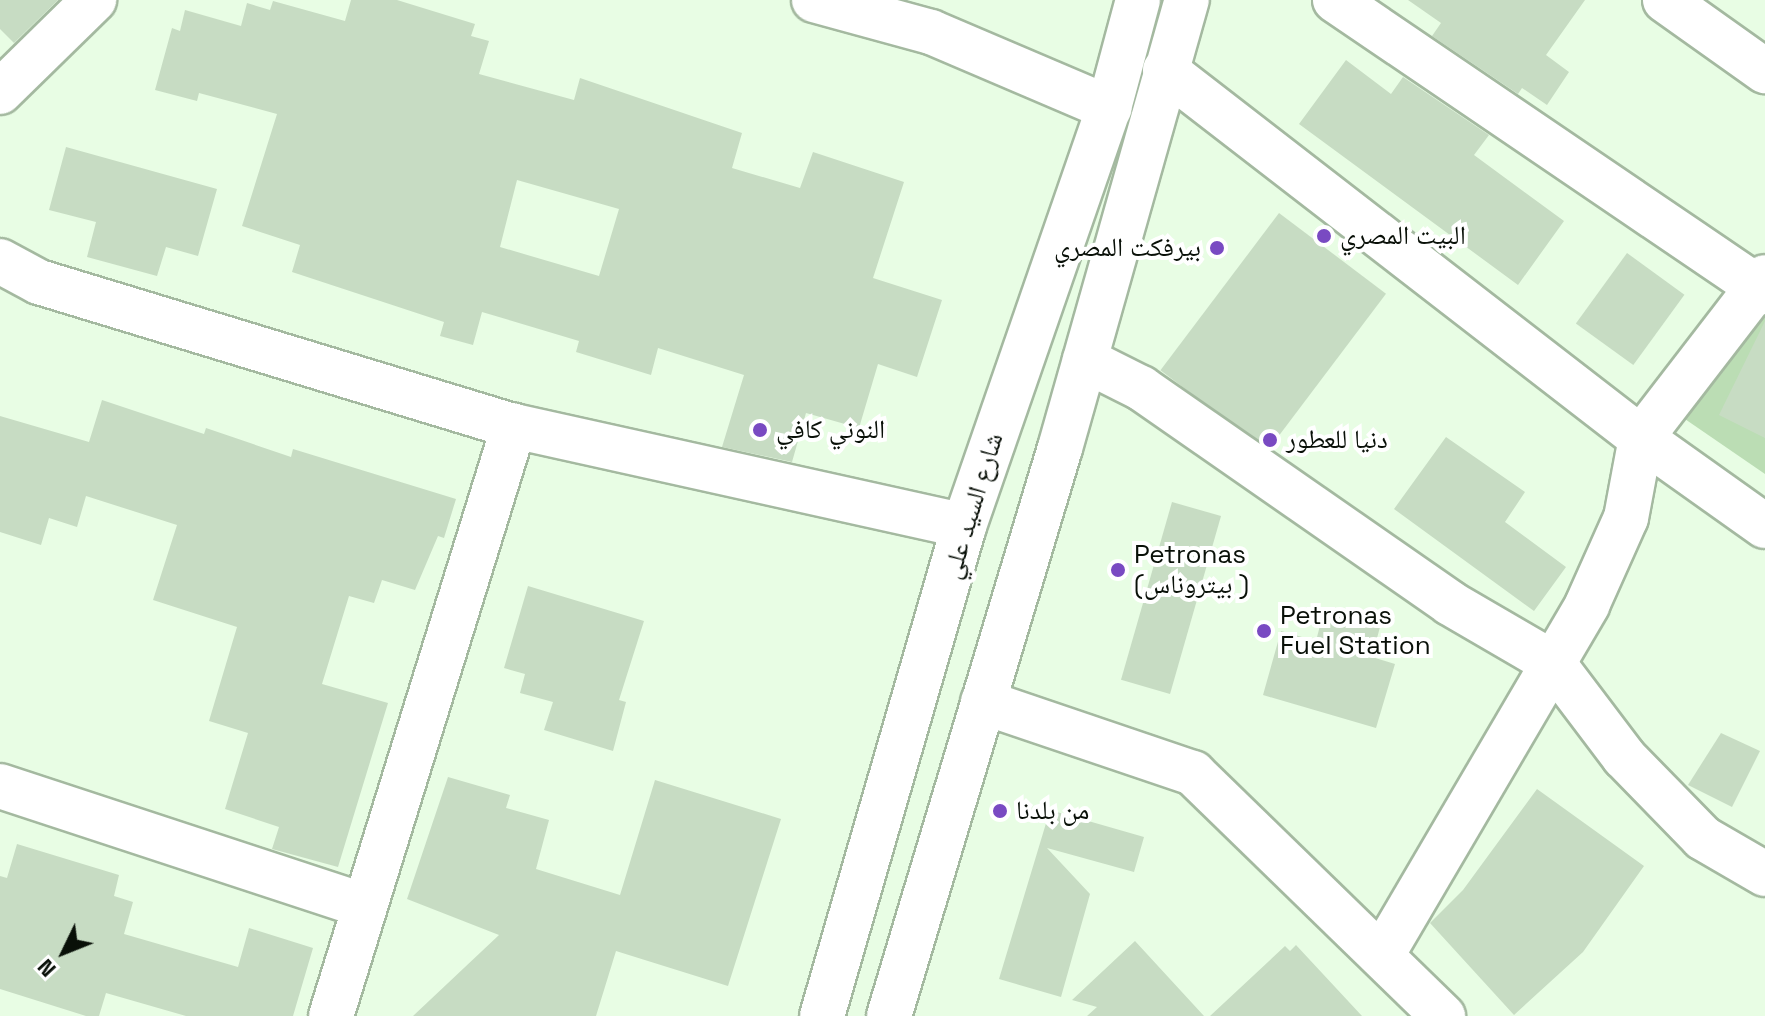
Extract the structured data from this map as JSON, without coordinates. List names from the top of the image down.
{
  "streets": {
    "street": ["شارع السيد علي"]
  },
  "places": [
    "البيت المصري",
    "بيرفكت المصري",
    "النوني كافي",
    "دنيا للعطور",
    "Petronas (بيتروناس )",
    "Petronas Fuel Station",
    "من بلدنا"
  ],
  "north": "bottom left"
}
